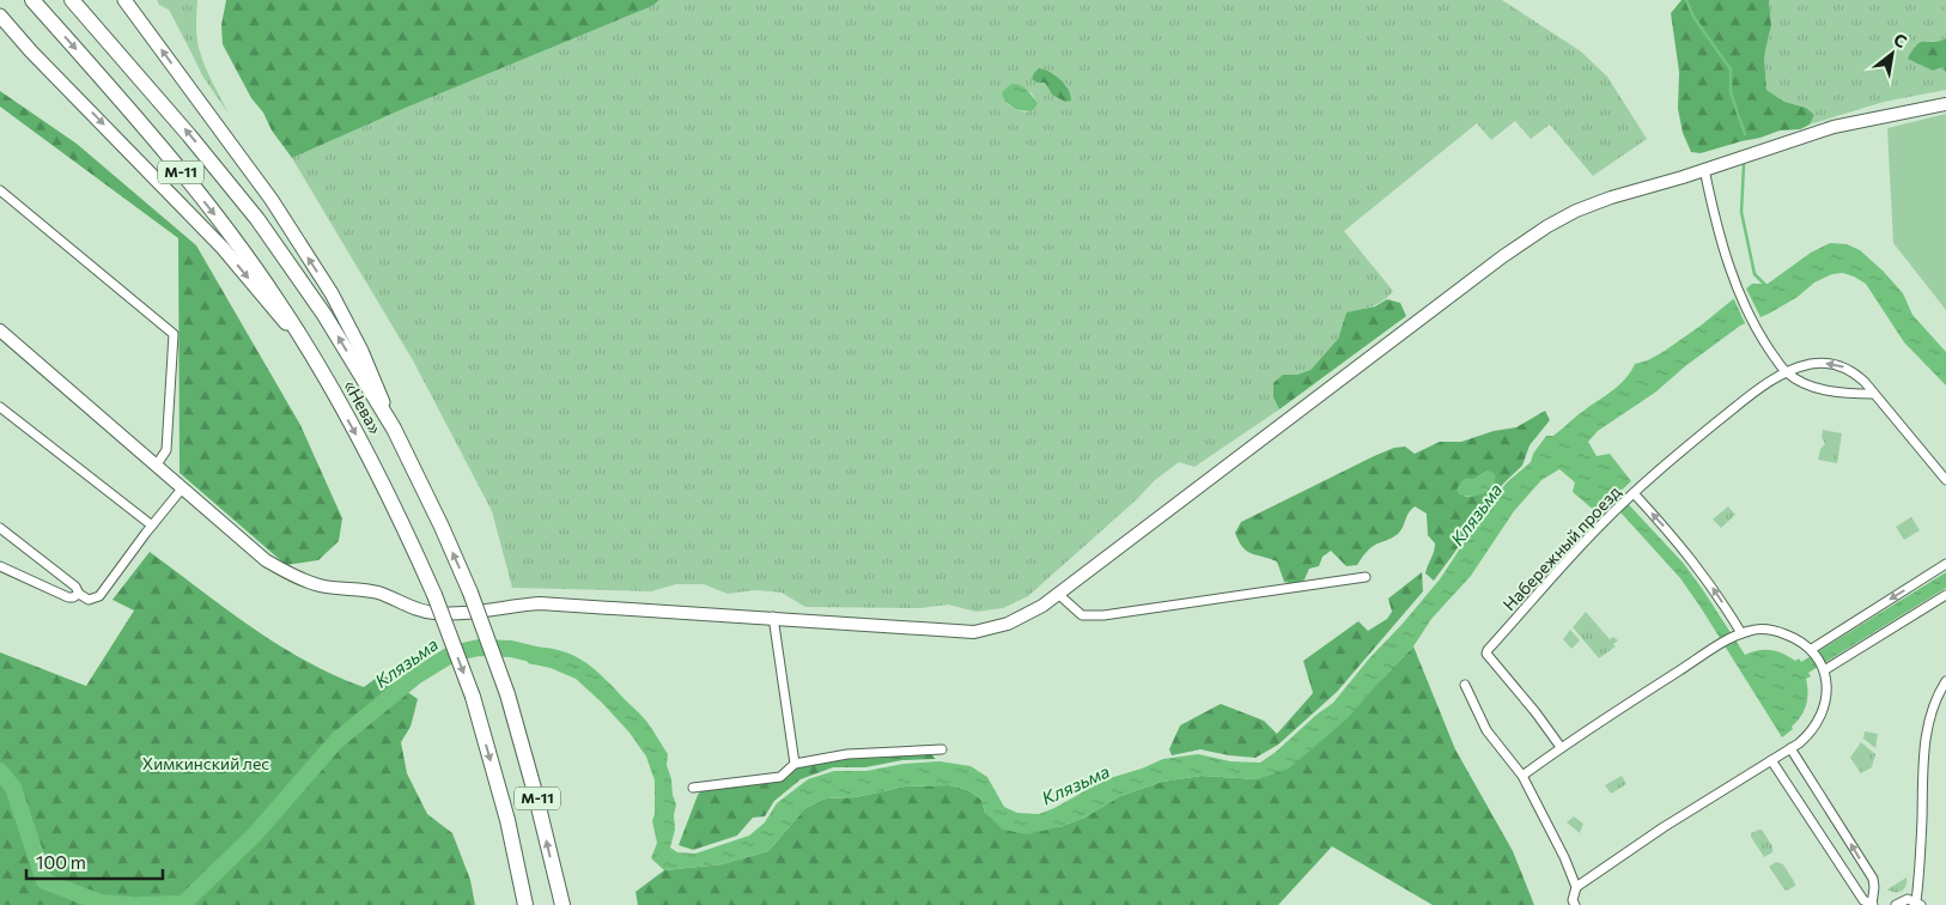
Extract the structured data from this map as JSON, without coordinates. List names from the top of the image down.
{
  "streets": {
    "highway": ["М-11", "«Нева»"],
    "street": ["Набережный проезд"]
  },
  "crossings": [
    ["М-11", "«Нева»"]
  ],
  "water": ["Клязьма"],
  "parks": ["Химкинский лес"],
  "scale_bar": "100 m",
  "north": "top right"
}
